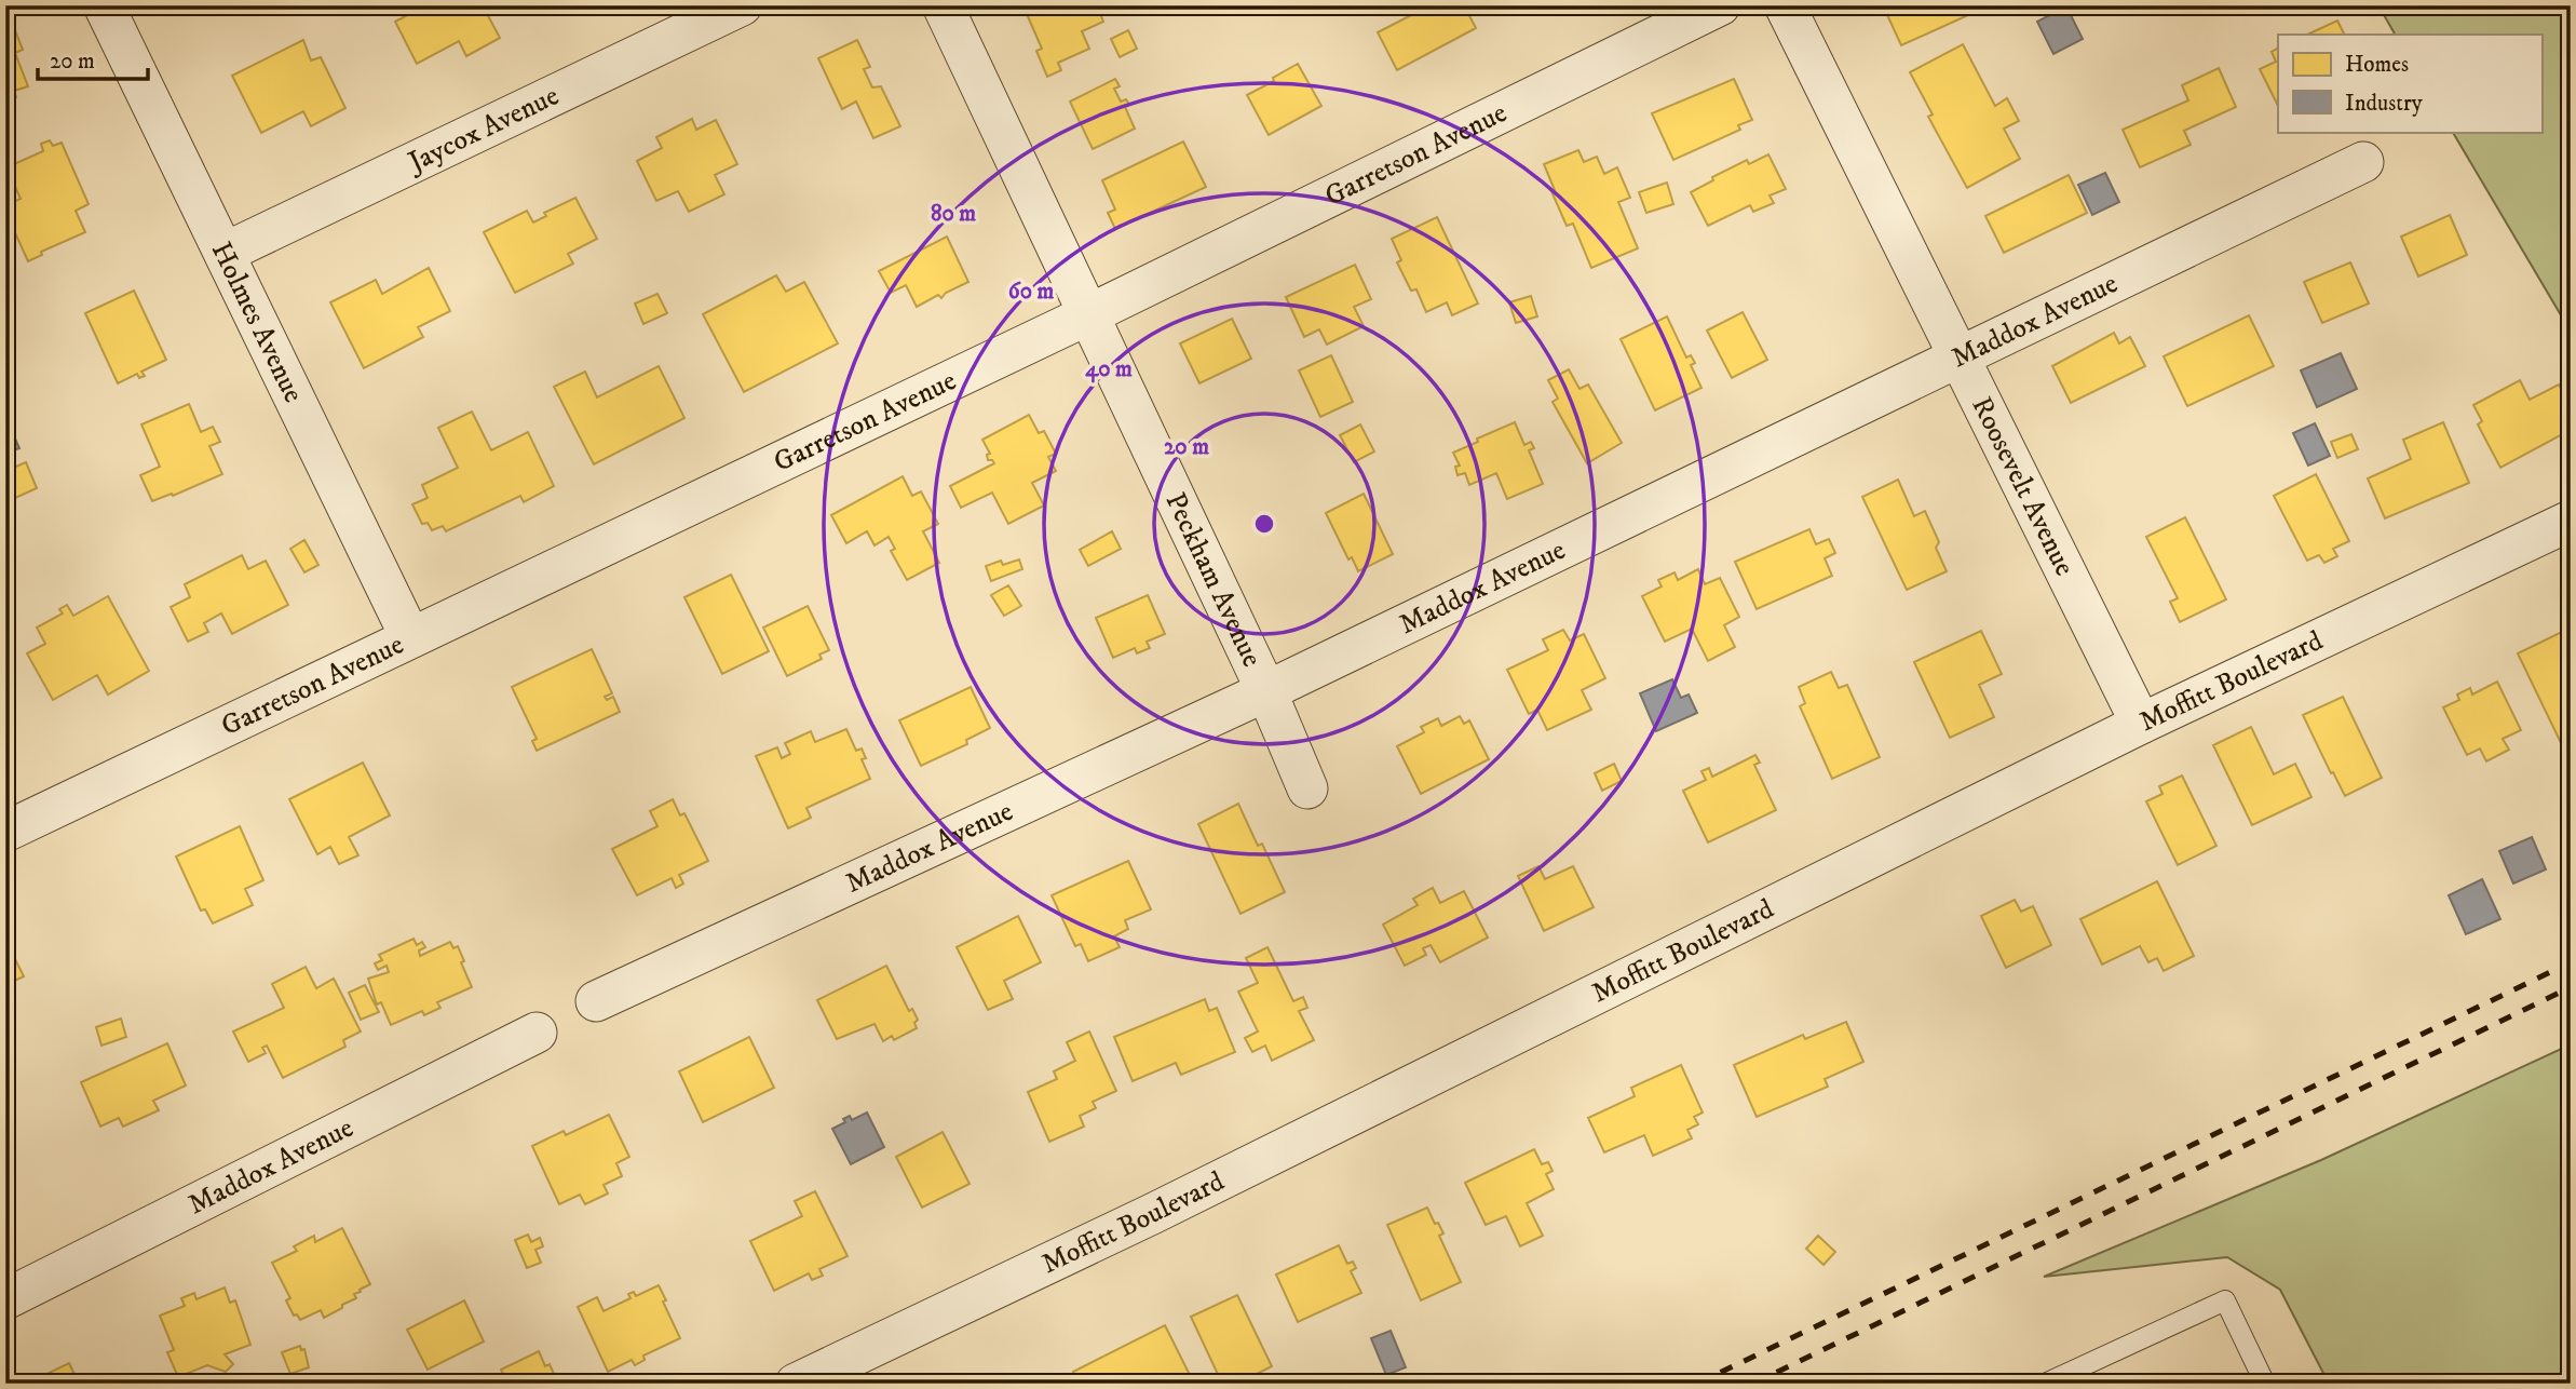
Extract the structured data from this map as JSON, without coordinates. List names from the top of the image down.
{
  "streets": {
    "street": [
      "Jaycox Avenue",
      "Garretson Avenue",
      "Maddox Avenue",
      "Holmes Avenue",
      "Roosevelt Avenue",
      "Peckham Avenue",
      "Moffitt Boulevard"
    ]
  },
  "crossings": [
    ["Jaycox Avenue", "Holmes Avenue"],
    ["Garretson Avenue", "Holmes Avenue"],
    ["Garretson Avenue", "Peckham Avenue"],
    ["Maddox Avenue", "Roosevelt Avenue"],
    ["Maddox Avenue", "Peckham Avenue"],
    ["Roosevelt Avenue", "Moffitt Boulevard"]
  ],
  "legend": ["Homes", "Industry"],
  "scale_bar": "20 m",
  "rings": [
    "80 m",
    "60 m",
    "40 m",
    "20 m"
  ]
}
